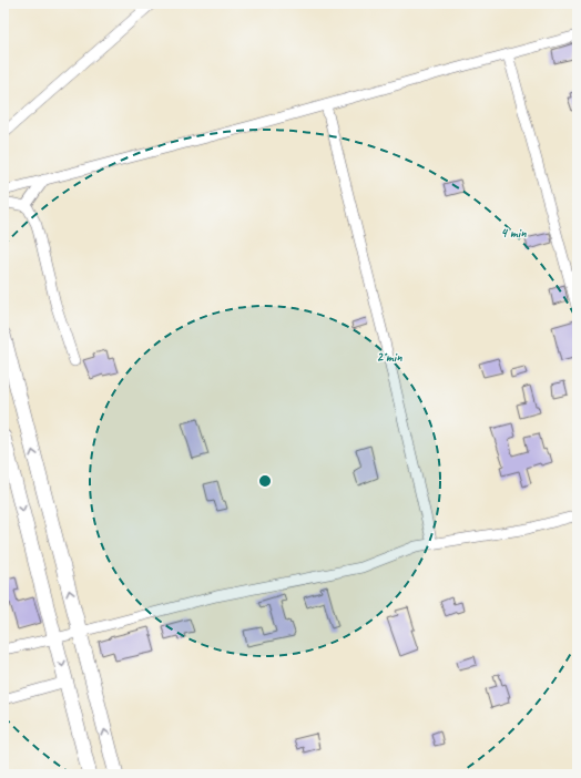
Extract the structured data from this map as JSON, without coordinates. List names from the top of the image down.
{
  "rings": ["4 min", "2 min"]
}
